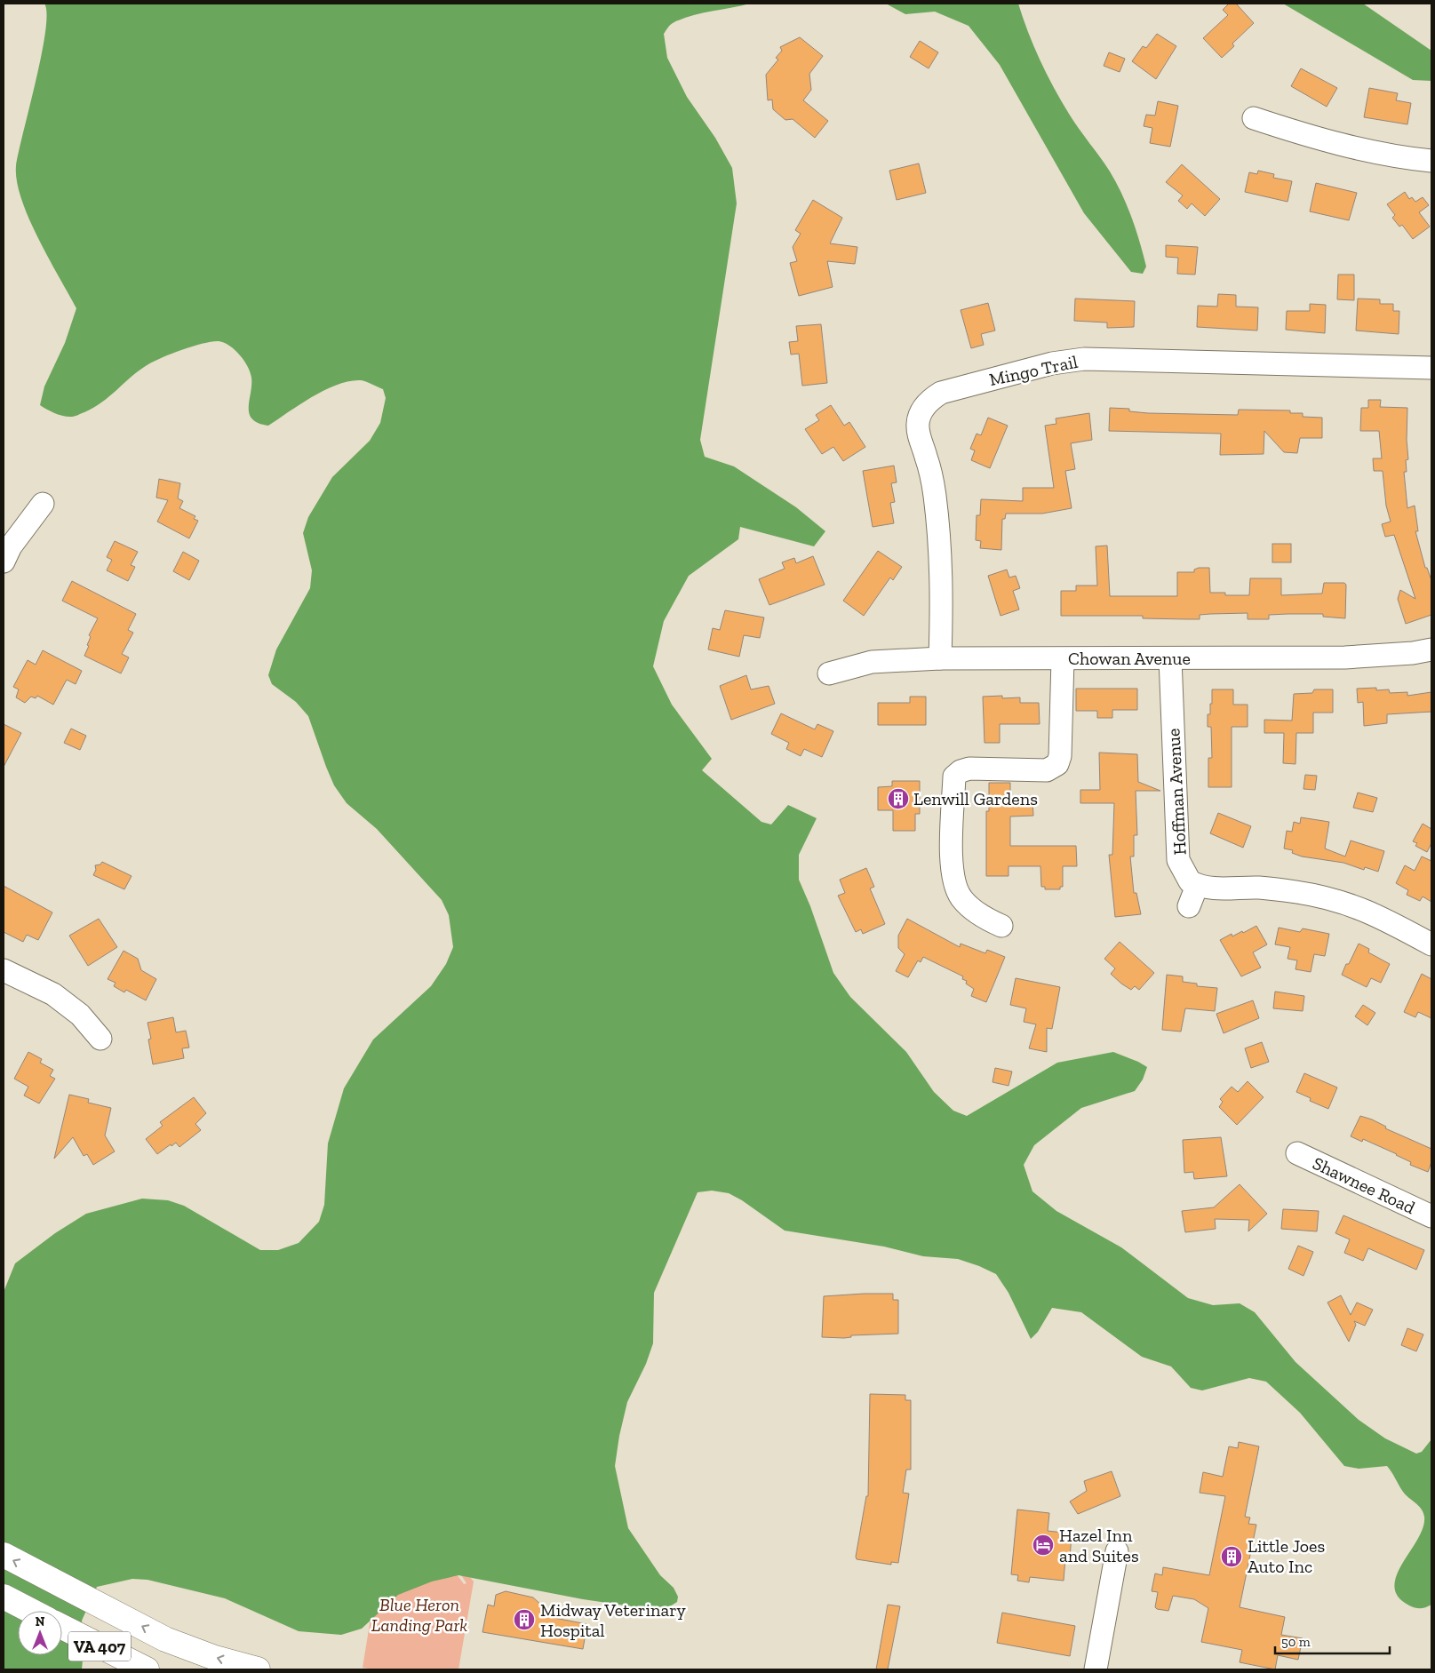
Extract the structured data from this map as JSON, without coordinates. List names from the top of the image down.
{
  "streets": {
    "main road": ["VA 407"],
    "street": [
      "Mingo Trail",
      "Chowan Avenue",
      "Hoffman Avenue",
      "Shawnee Road"
    ]
  },
  "crossings": [
    ["Mingo Trail", "Chowan Avenue"],
    ["Chowan Avenue", "Hoffman Avenue"]
  ],
  "parks": ["Blue Heron Landing Park"],
  "places": {
    "building": ["Lenwill Gardens", "Little Joes Auto Inc", "Midway Veterinary Hospital"],
    "hotel": ["Hazel Inn and Suites"]
  },
  "scale_bar": "50 m",
  "north": "top"
}
